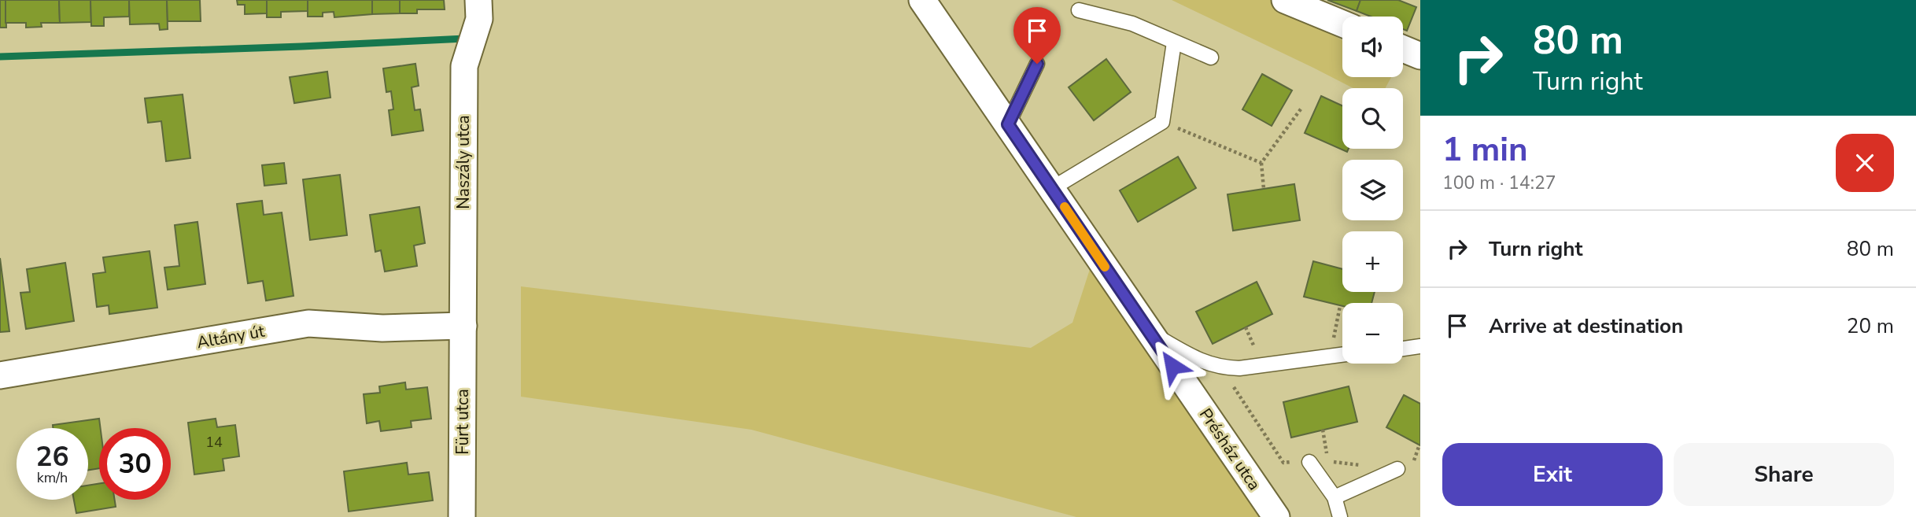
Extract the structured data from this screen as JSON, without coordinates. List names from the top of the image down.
{
  "streets": {
    "street": [
      "Naszály utca",
      "Altány út",
      "Fürt utca",
      "Présház utca"
    ]
  },
  "crossings": [
    ["Naszály utca", "Altány út"],
    ["Naszály utca", "Fürt utca"],
    ["Altány út", "Fürt utca"]
  ],
  "house_numbers": ["14"],
  "page": {
    "turn": ["80 m", "Turn right"],
    "map_buttons": ["+", "−"],
    "heading": ["1 min", "100 m · 14:27"],
    "list": [
      {
        "name": "Turn right",
        "value": "80 m"
      },
      {
        "name": "Arrive at destination",
        "value": "20 m"
      }
    ],
    "speed": "26 km/h",
    "limit": "30",
    "buttons": ["Exit", "Share"]
  }
}
